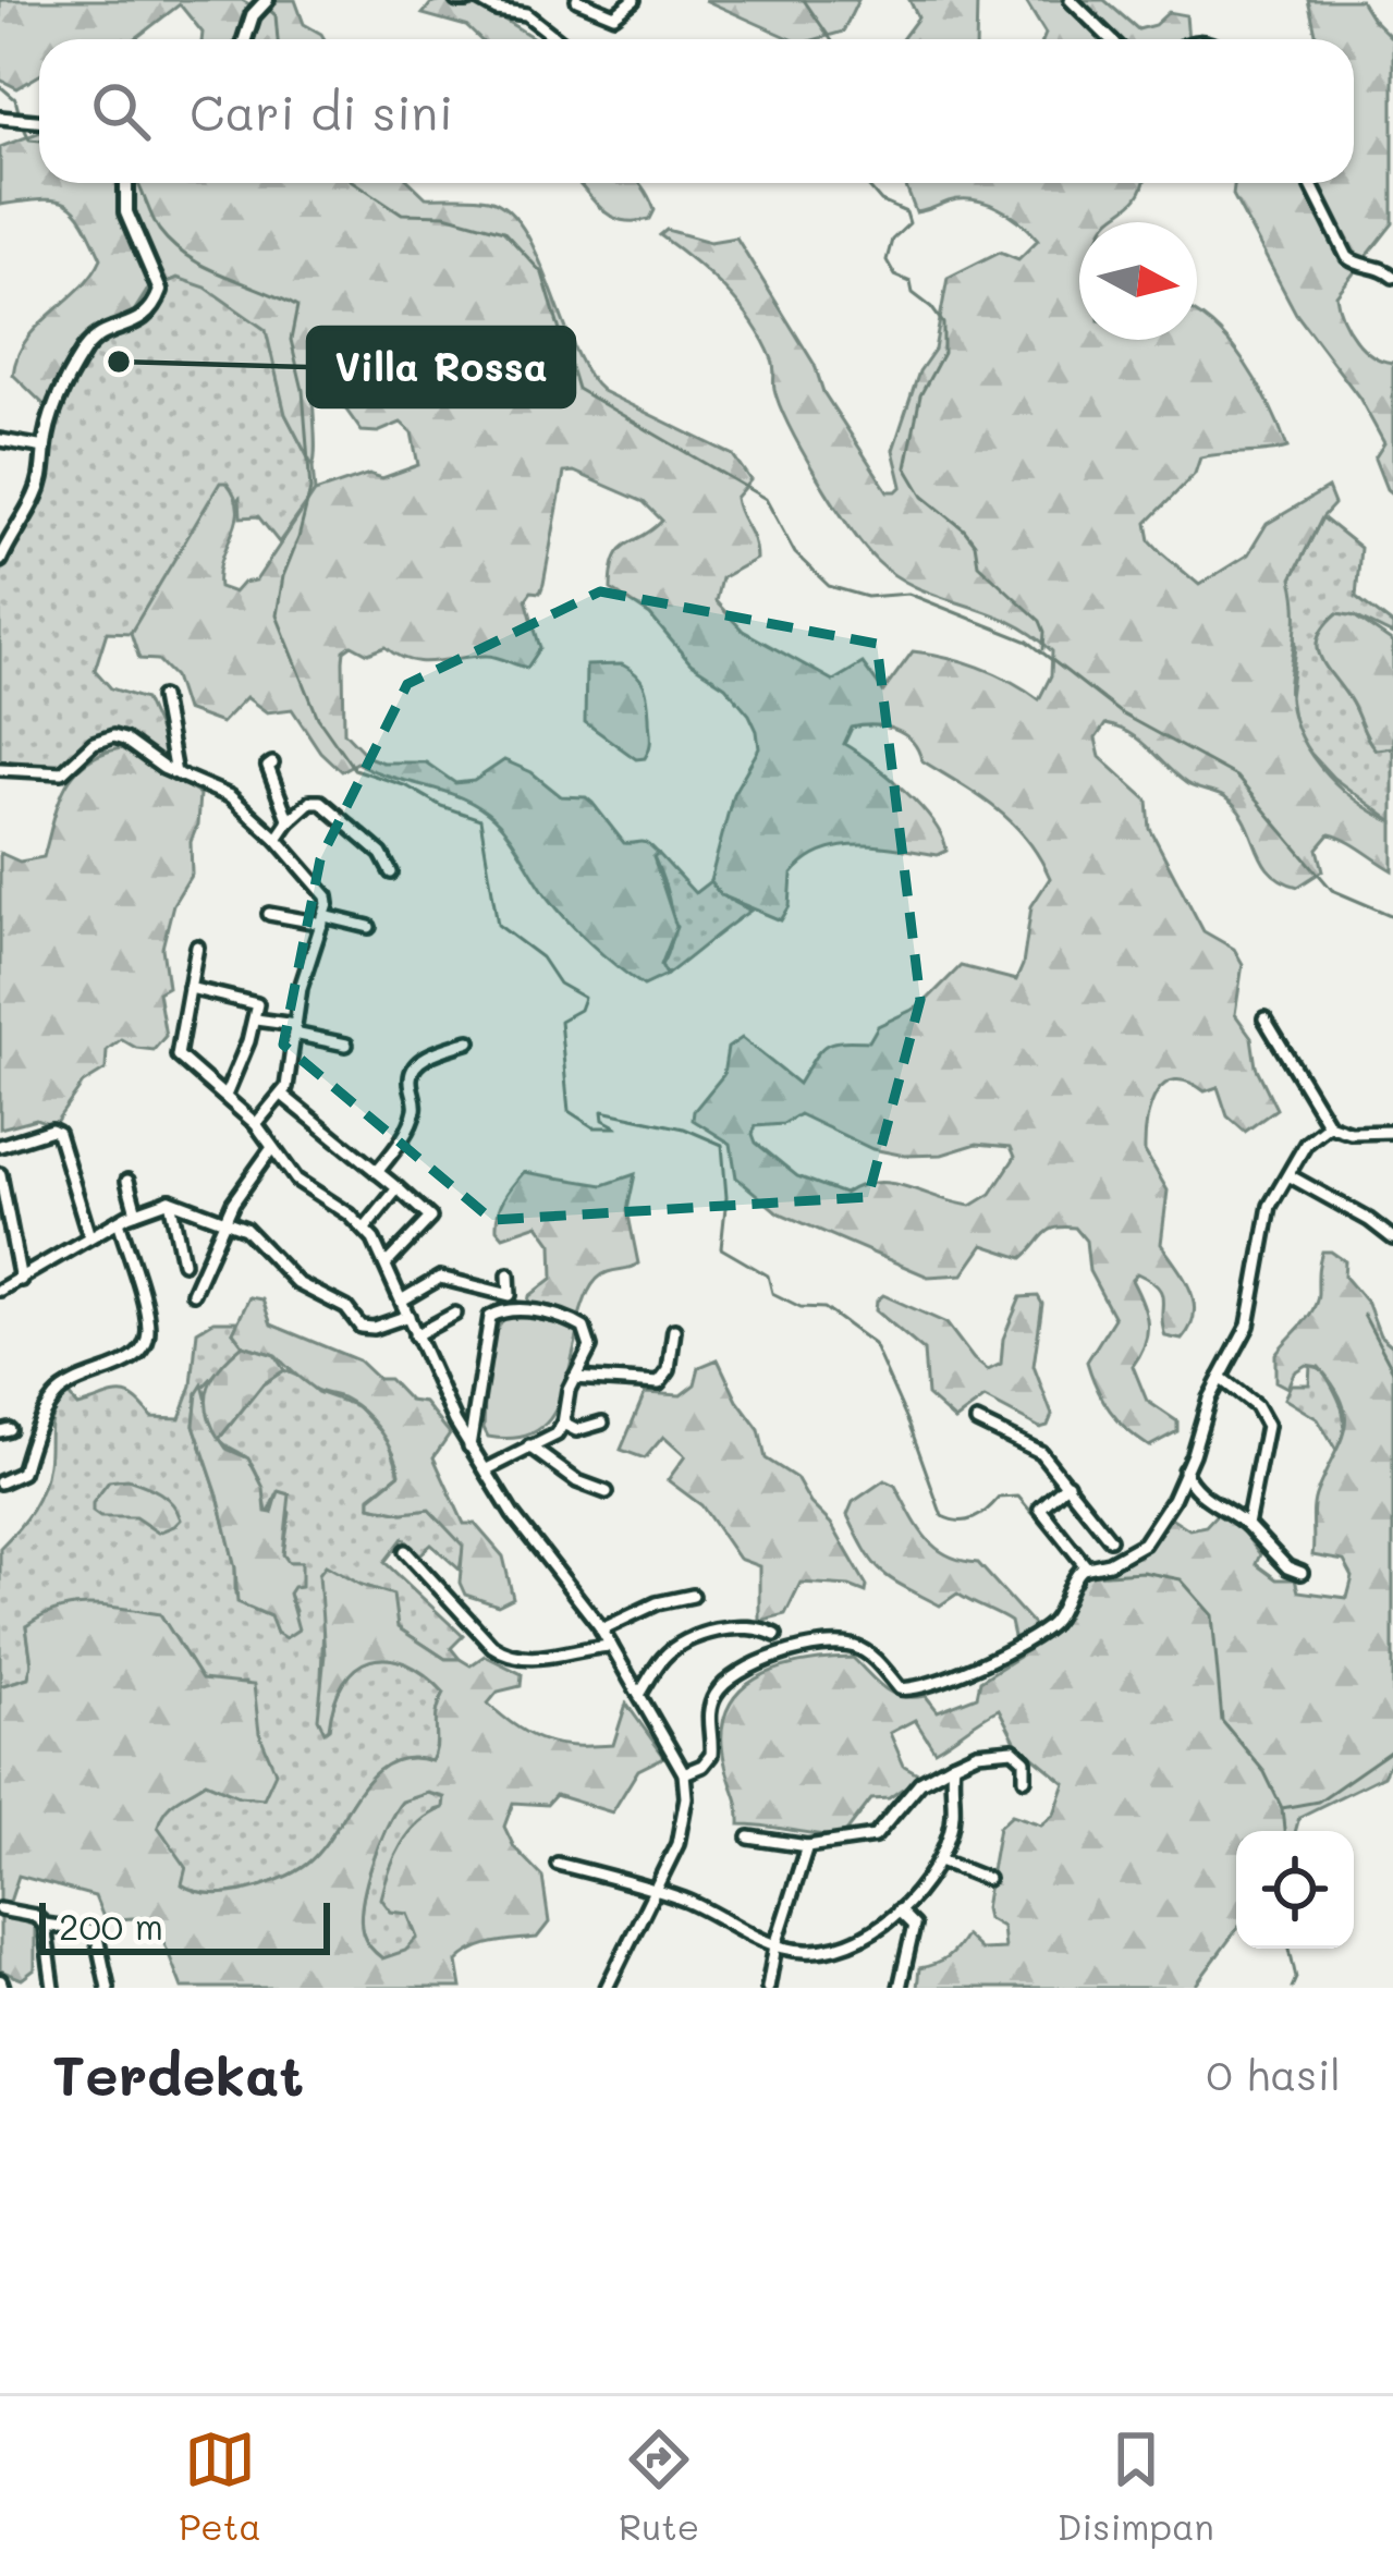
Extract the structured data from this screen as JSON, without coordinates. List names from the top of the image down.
{
  "places": ["Villa Rossa"],
  "scale_bar": "200 m",
  "north": "right",
  "page": {
    "search": "Cari di sini",
    "scale": "200 m",
    "heading": ["Terdekat", "0 hasil"],
    "nav": ["Peta", "Rute", "Disimpan"]
  }
}
